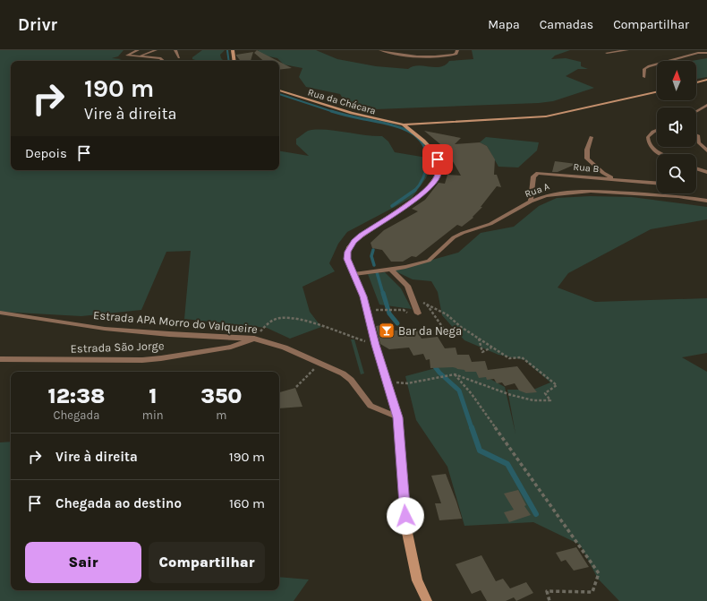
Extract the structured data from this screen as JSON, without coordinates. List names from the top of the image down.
{
  "streets": {
    "street": [
      "Rua da Chácara",
      "Rua B",
      "Rua A",
      "Estrada APA Morro do Valqueire",
      "Estrada São Jorge"
    ]
  },
  "crossings": [
    ["Rua B", "Rua A"],
    ["Estrada APA Morro do Valqueire", "Estrada São Jorge"]
  ],
  "places": {
    "bar": ["Bar da Nega"]
  },
  "north": "top",
  "page": {
    "header": "Drivr",
    "nav": ["Mapa", "Camadas", "Compartilhar"],
    "turn": ["190 m", "Vire à direita"],
    "then": "Depois",
    "eta": [
      "12:38",
      "Chegada",
      "1",
      "min",
      "350",
      "m"
    ],
    "list": [
      {
        "name": "Vire à direita",
        "value": "190 m"
      },
      {
        "name": "Chegada ao destino",
        "value": "160 m"
      }
    ],
    "buttons": ["Sair", "Compartilhar"]
  }
}
